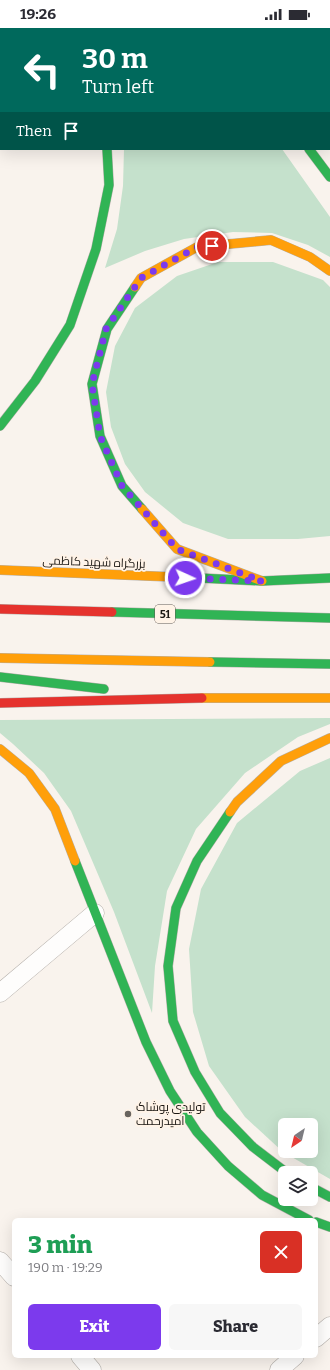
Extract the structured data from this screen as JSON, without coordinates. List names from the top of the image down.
{
  "streets": {
    "main road": ["بزرگراه شهید کاظمی", "51"]
  },
  "places": ["تولیدی پوشاک امیدرحمت"],
  "north": "bottom left",
  "page": {
    "status": "19:26",
    "turn": ["30 m", "Turn left"],
    "then": "Then",
    "heading": ["3 min", "190 m · 19:29"],
    "buttons": ["Exit", "Share"]
  }
}
